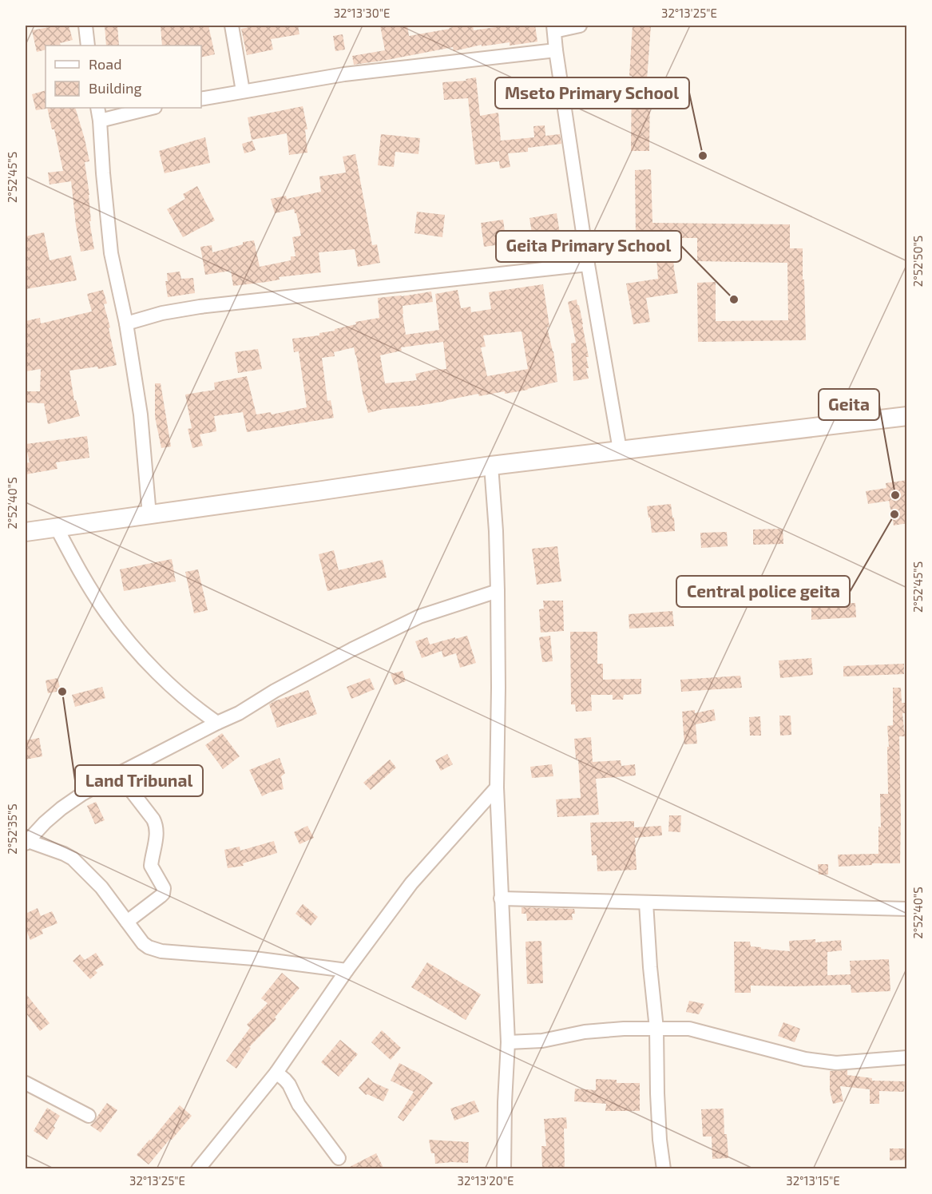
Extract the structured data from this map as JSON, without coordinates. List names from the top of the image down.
{
  "places": [
    "Mseto Primary School",
    "Geita Primary School",
    "Geita",
    "Central police geita",
    "Land Tribunal"
  ],
  "legend": ["Road", "Building"],
  "coordinates": [
    "32°13'30\"E",
    "32°13'25\"E",
    "2°52'45\"S",
    "2°52'50\"S",
    "2°52'40\"S",
    "2°52'35\"S",
    "32°13'20\"E",
    "32°13'15\"E"
  ]
}
